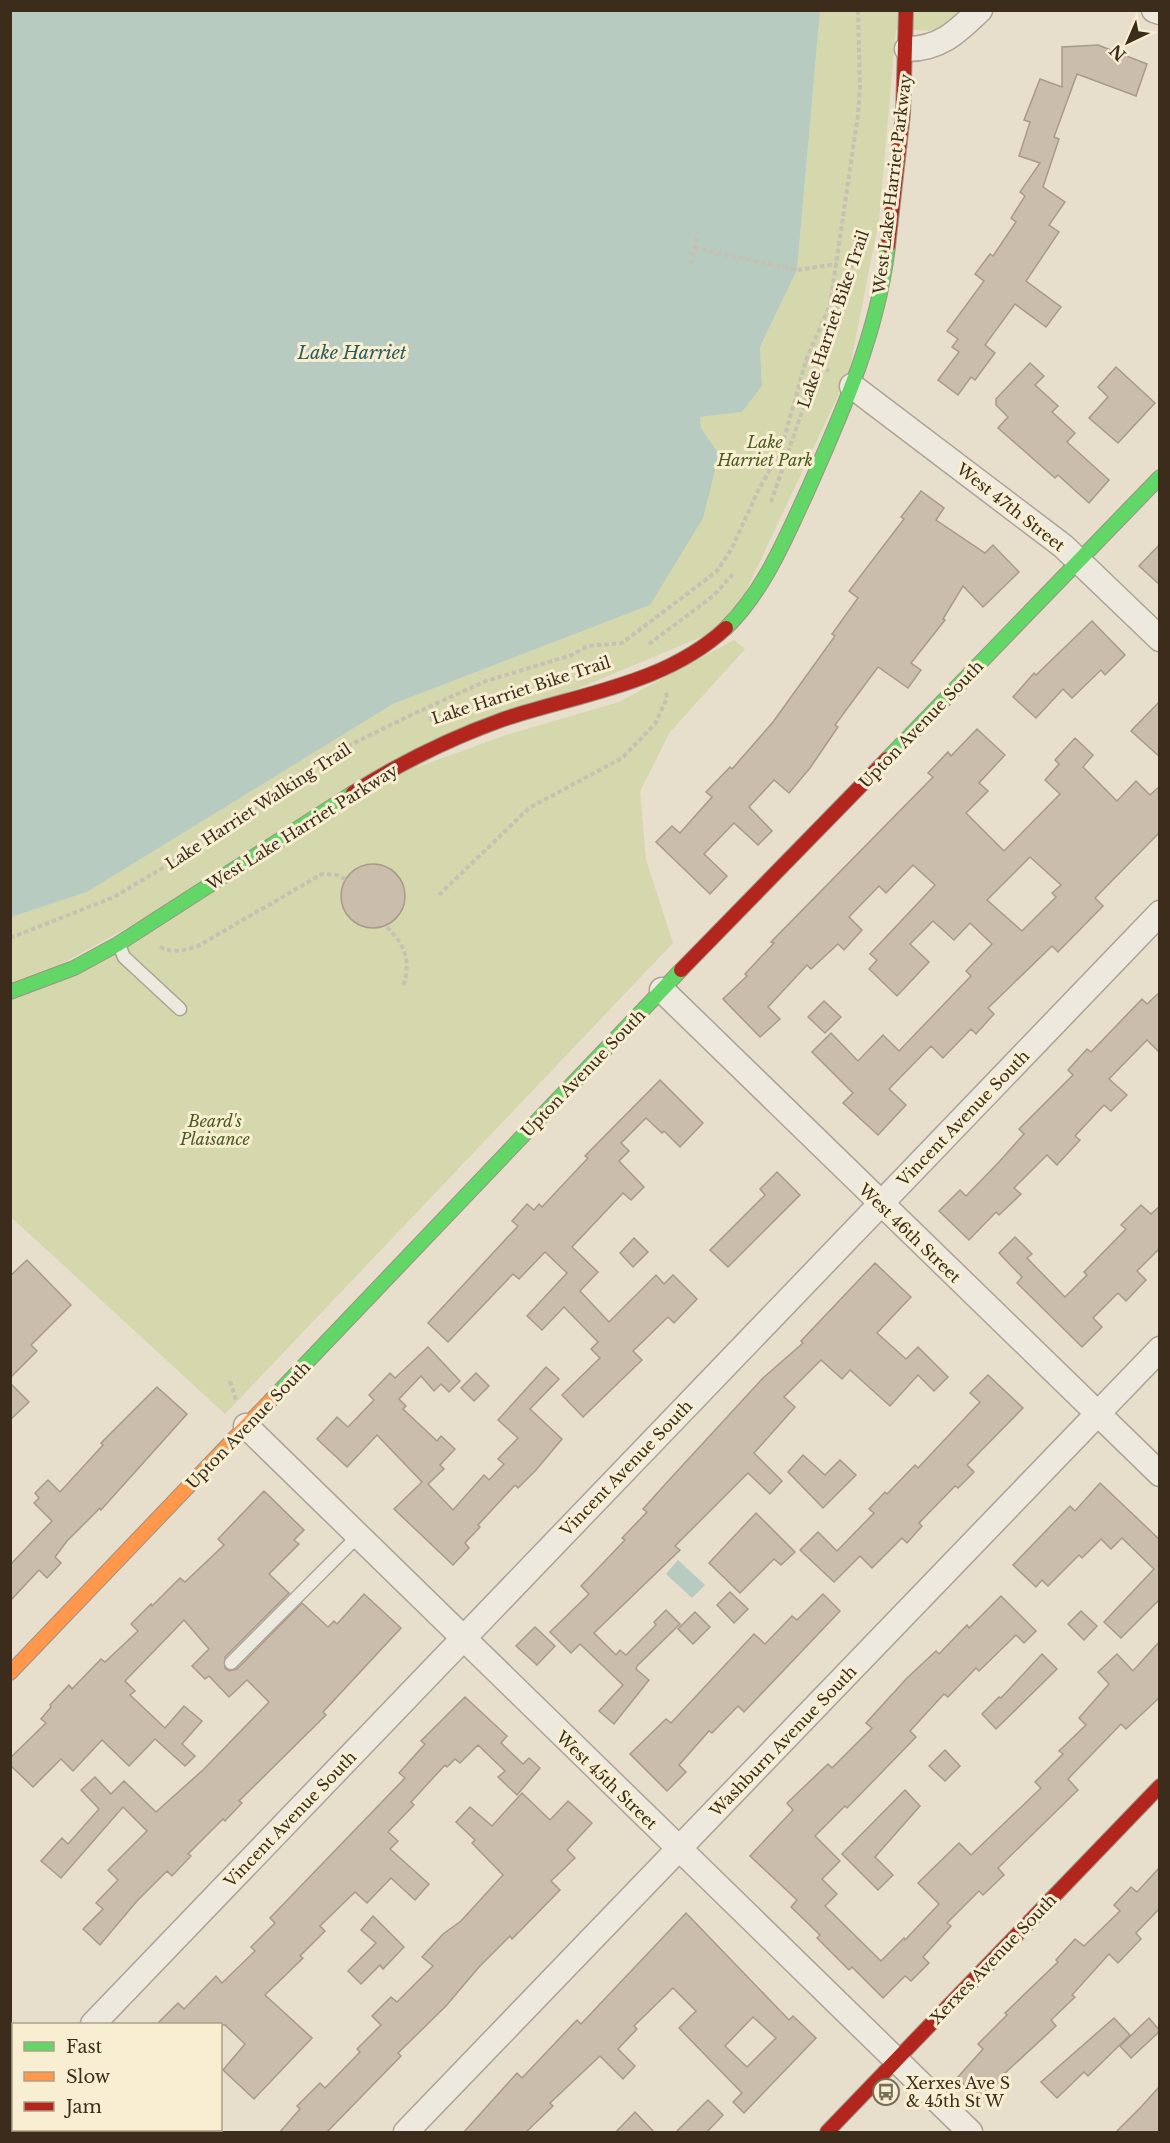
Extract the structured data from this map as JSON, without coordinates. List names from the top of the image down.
{
  "streets": {
    "street": [
      "West Lake Harriet Parkway",
      "West 47th Street",
      "Upton Avenue South",
      "Vincent Avenue South",
      "West 46th Street",
      "Washburn Avenue South",
      "West 45th Street",
      "Xerxes Avenue South"
    ],
    "path": ["Lake Harriet Bike Trail", "Lake Harriet Walking Trail"]
  },
  "crossings": [
    ["West Lake Harriet Parkway", "West 47th Street"],
    ["West 47th Street", "Upton Avenue South"],
    ["Upton Avenue South", "West 46th Street"],
    ["Upton Avenue South", "West 45th Street"],
    ["Vincent Avenue South", "West 46th Street"],
    ["Vincent Avenue South", "West 45th Street"],
    ["West 46th Street", "Washburn Avenue South"],
    ["Washburn Avenue South", "West 45th Street"],
    ["West 45th Street", "Xerxes Avenue South"]
  ],
  "water": ["Lake Harriet"],
  "parks": ["Lake Harriet Park", "Beard's Plaisance"],
  "places": {
    "bus stop": ["Xerxes Ave S & 45th St W"]
  },
  "legend": ["Fast", "Slow", "Jam"],
  "north": "bottom left"
}
